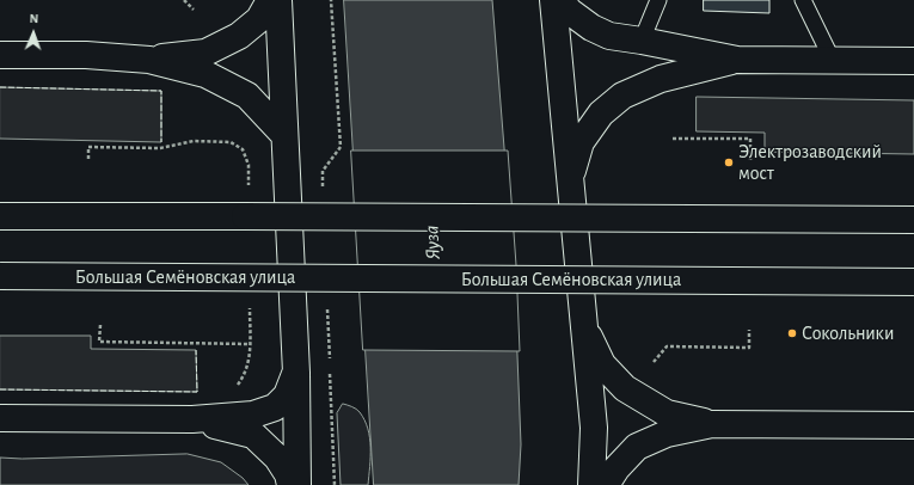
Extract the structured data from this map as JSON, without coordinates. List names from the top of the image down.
{
  "streets": {
    "main road": ["Большая Семёновская улица"]
  },
  "water": ["Яуза"],
  "places": ["Электрозаводский мост", "Сокольники"],
  "north": "top"
}
